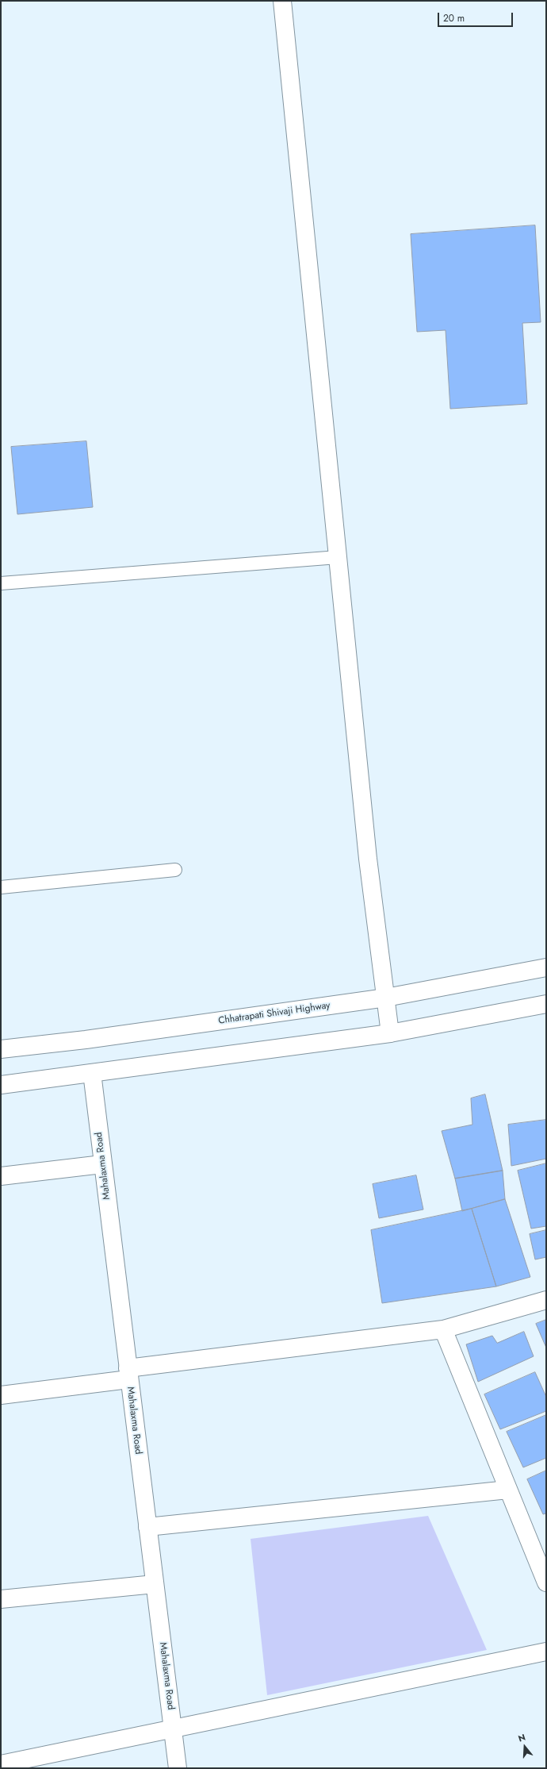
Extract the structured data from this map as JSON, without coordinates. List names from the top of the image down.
{
  "streets": {
    "street": ["Chhatrapati Shivaji Highway", "Mahalaxma Road"]
  },
  "scale_bar": "20 m",
  "north": "top"
}
